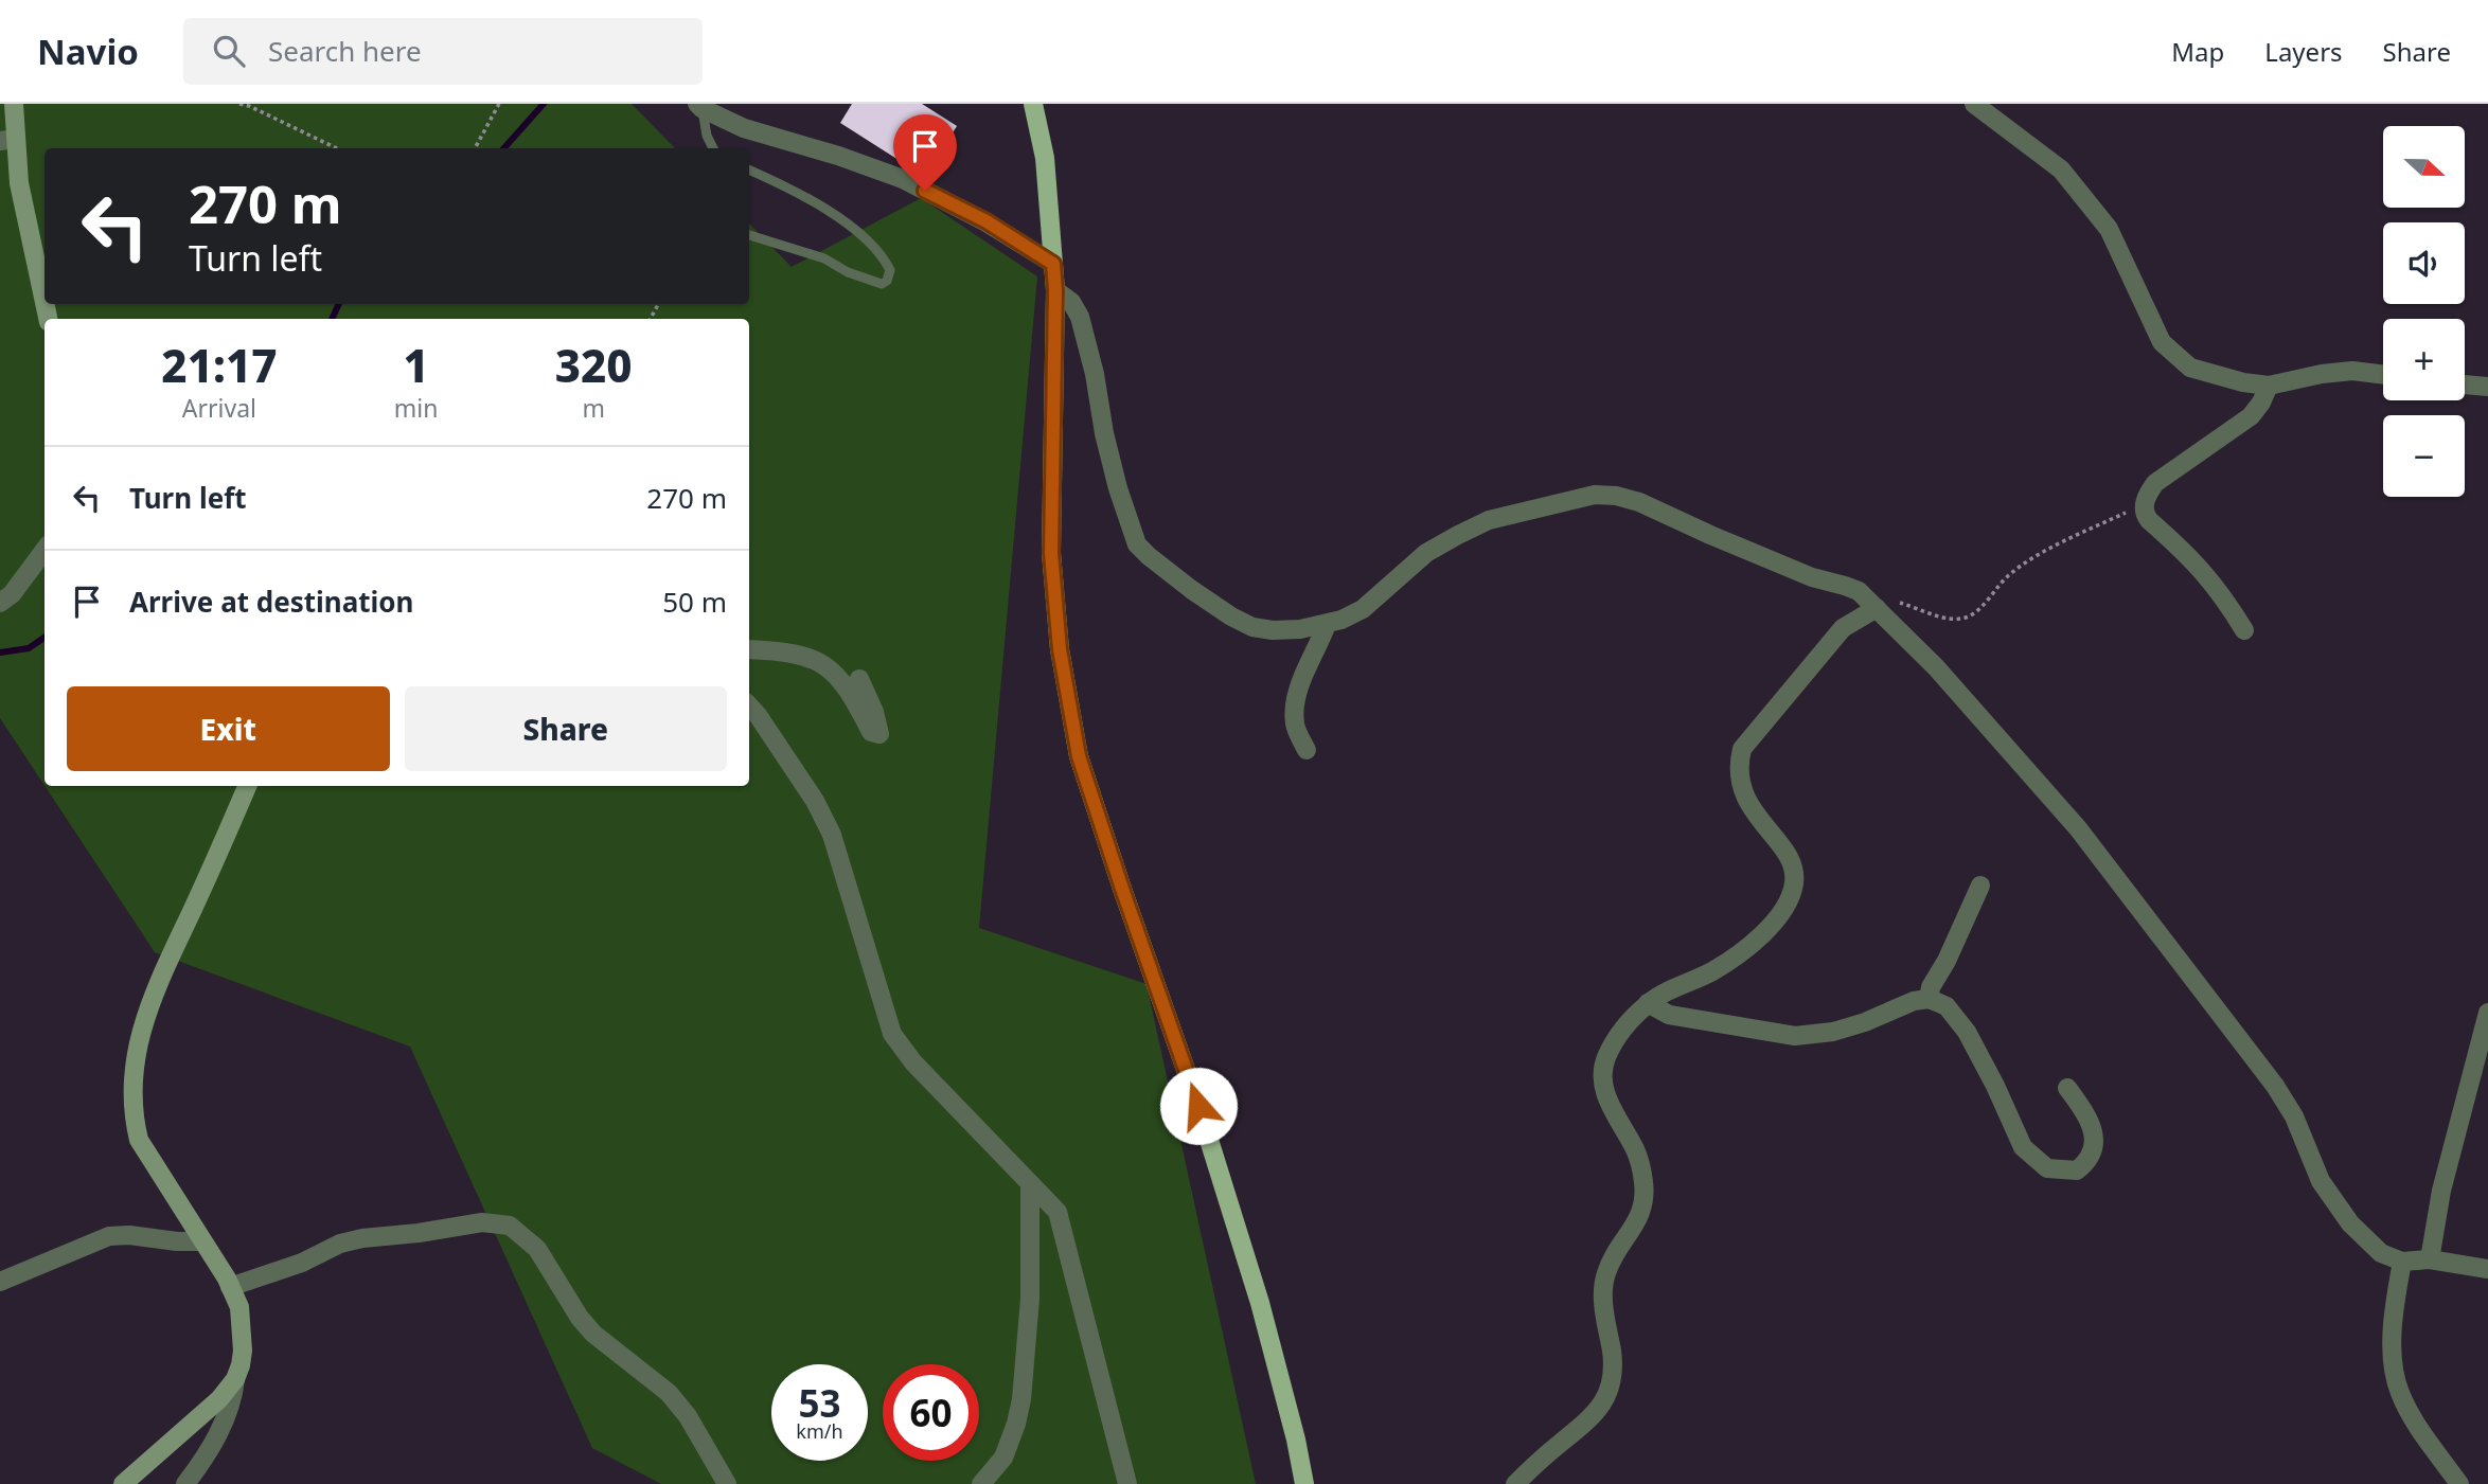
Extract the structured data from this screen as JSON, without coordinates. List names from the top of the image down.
{
  "north": "right",
  "page": {
    "header": "Navio",
    "search": "Search here",
    "nav": ["Map", "Layers", "Share"],
    "map_buttons": ["+", "−"],
    "turn": ["270 m", "Turn left"],
    "eta": [
      "21:17",
      "Arrival",
      "1",
      "min",
      "320",
      "m"
    ],
    "list": [
      {
        "name": "Turn left",
        "value": "270 m"
      },
      {
        "name": "Arrive at destination",
        "value": "50 m"
      }
    ],
    "buttons": ["Exit", "Share"],
    "speed": "53 km/h",
    "limit": "60"
  }
}
